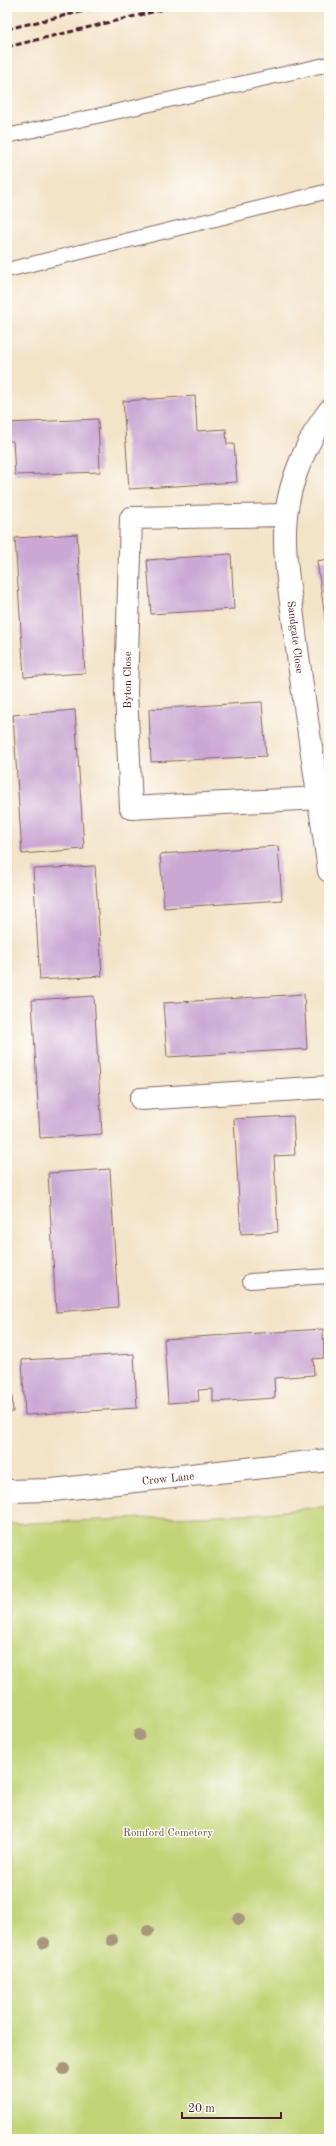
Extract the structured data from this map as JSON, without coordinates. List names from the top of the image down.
{
  "streets": {
    "street": ["Sandgate Close", "Byton Close", "Crow Lane"]
  },
  "crossings": [
    ["Sandgate Close", "Byton Close"]
  ],
  "parks": ["Romford Cemetery"],
  "scale_bar": "20 m"
}
